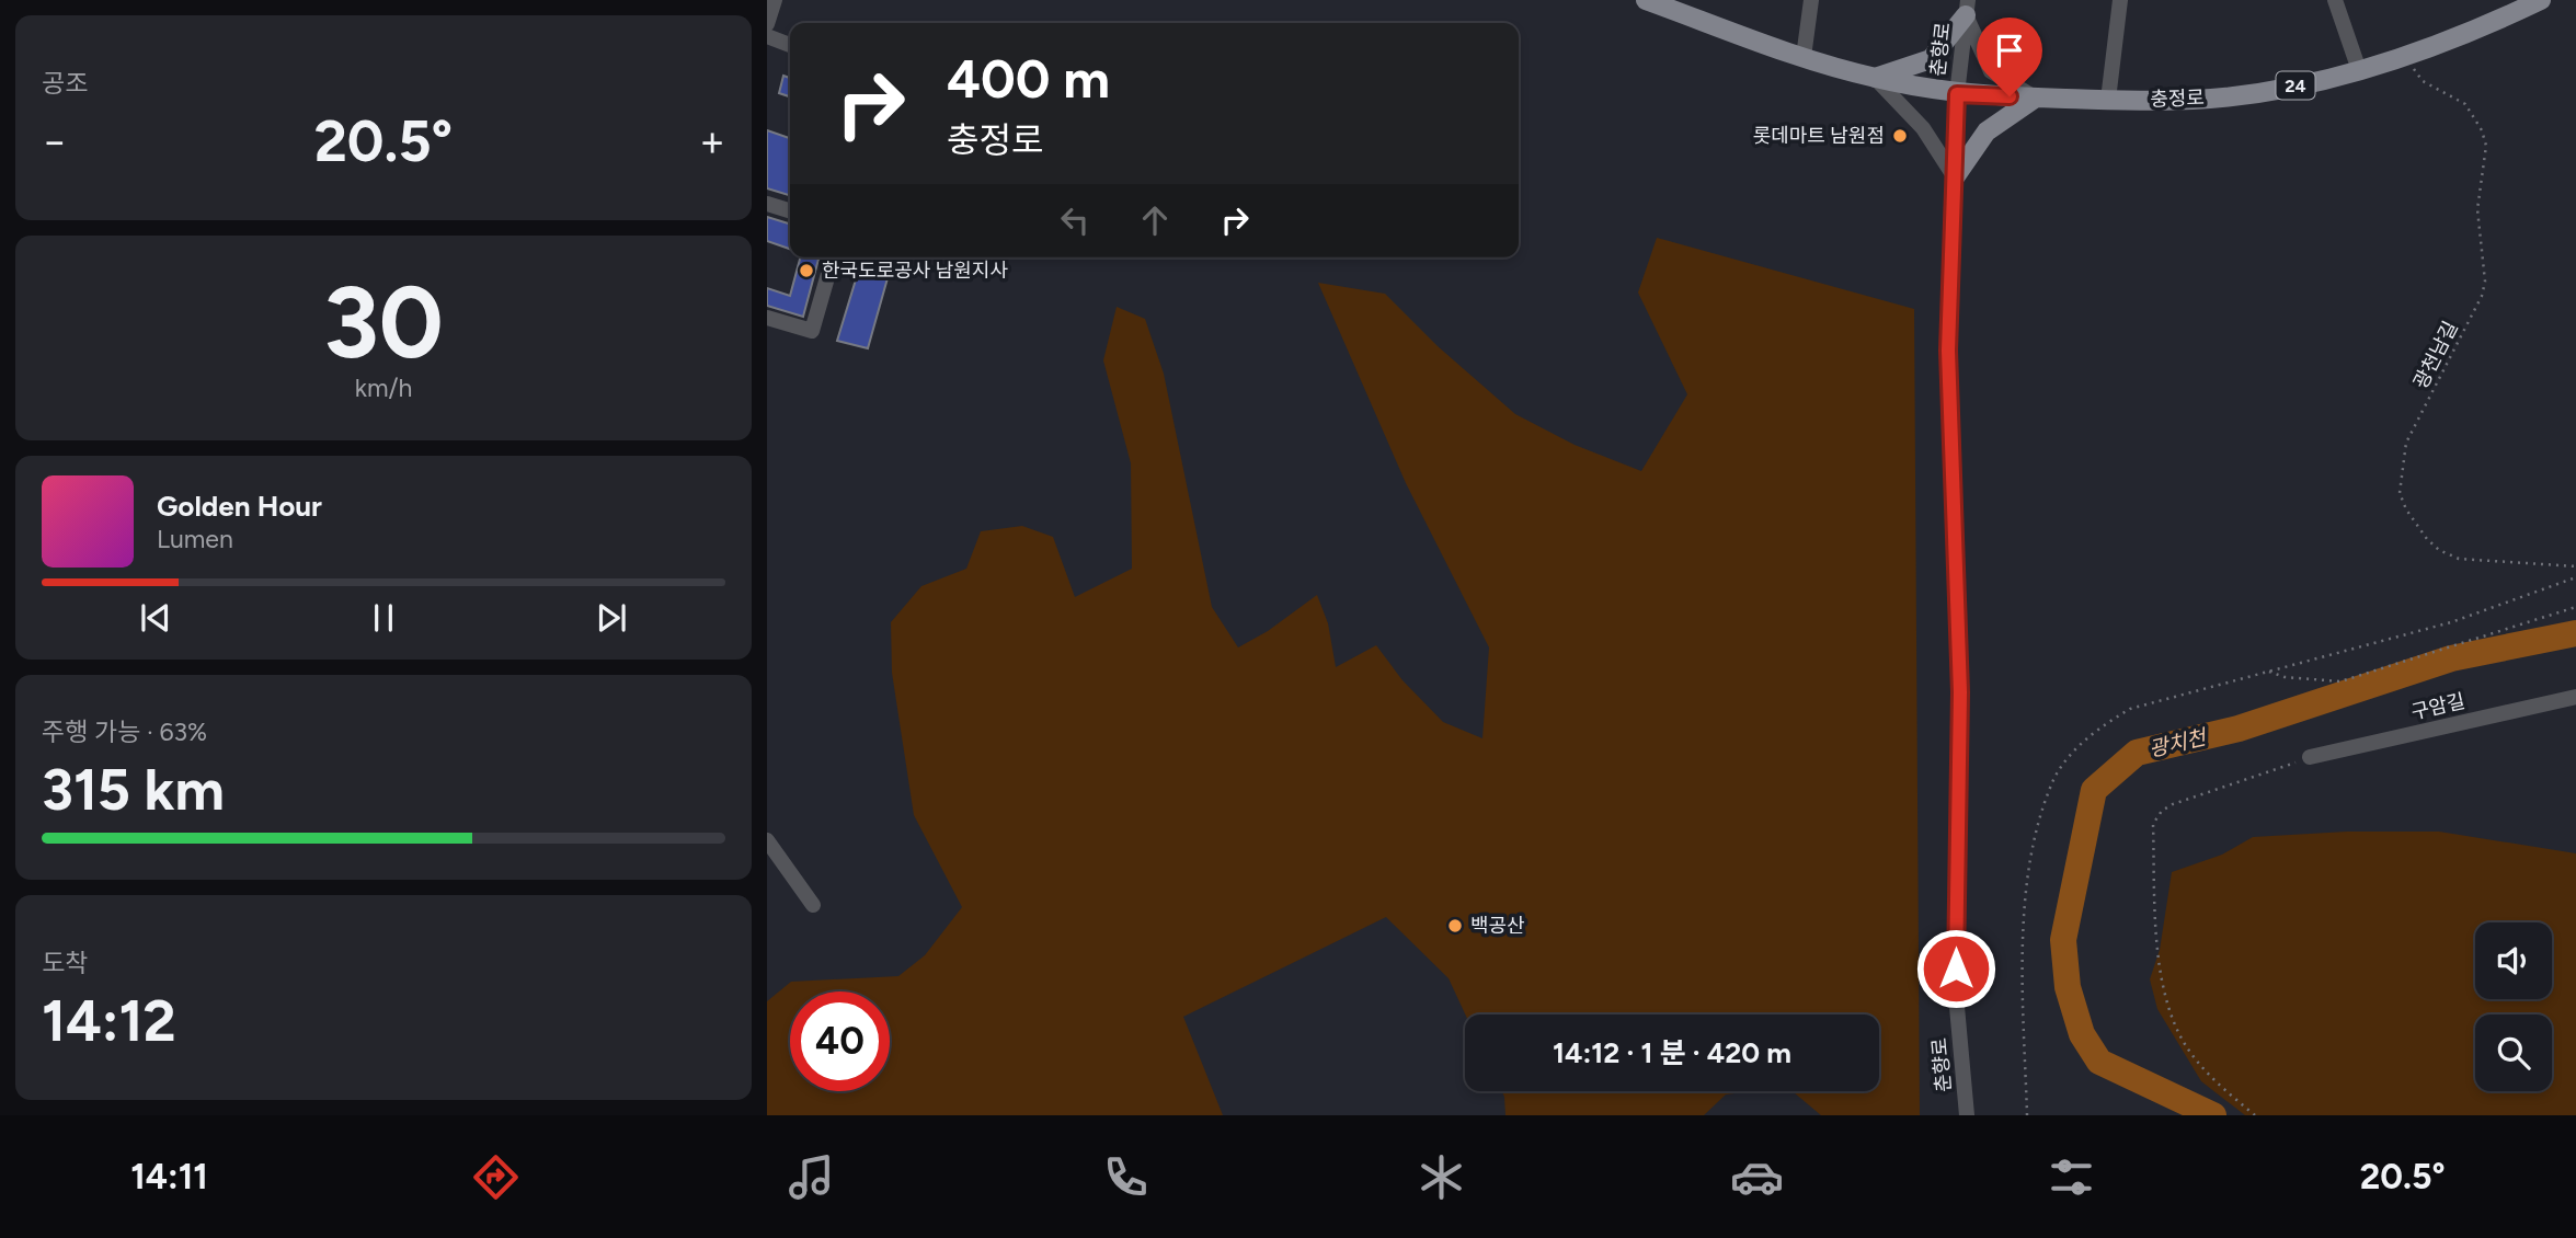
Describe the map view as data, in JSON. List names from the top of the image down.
{
  "streets": {
    "main road": ["24", "충정로"],
    "street": ["춘향로", "구암길"],
    "path": ["광천남길"]
  },
  "crossings": [
    ["춘향로", "충정로"],
    ["충정로", "광천남길"]
  ],
  "water": ["광치천"],
  "places": ["롯데마트 남원점", "한국도로공사 남원지사", "백공산"],
  "page": {
    "tile": [
      "공조",
      ["30", "km/h"],
      ["주행 가능 · 63%", "315 km"],
      ["도착", "14:12"]
    ],
    "turn": ["400 m", "충정로"],
    "heat": ["−", "20.5°", "+"],
    "song": ["Golden Hour", "Lumen"],
    "limit": "40",
    "trip": "14:12 · 1 분 · 420 m",
    "tabs": ["14:11", "20.5°"]
  }
}
